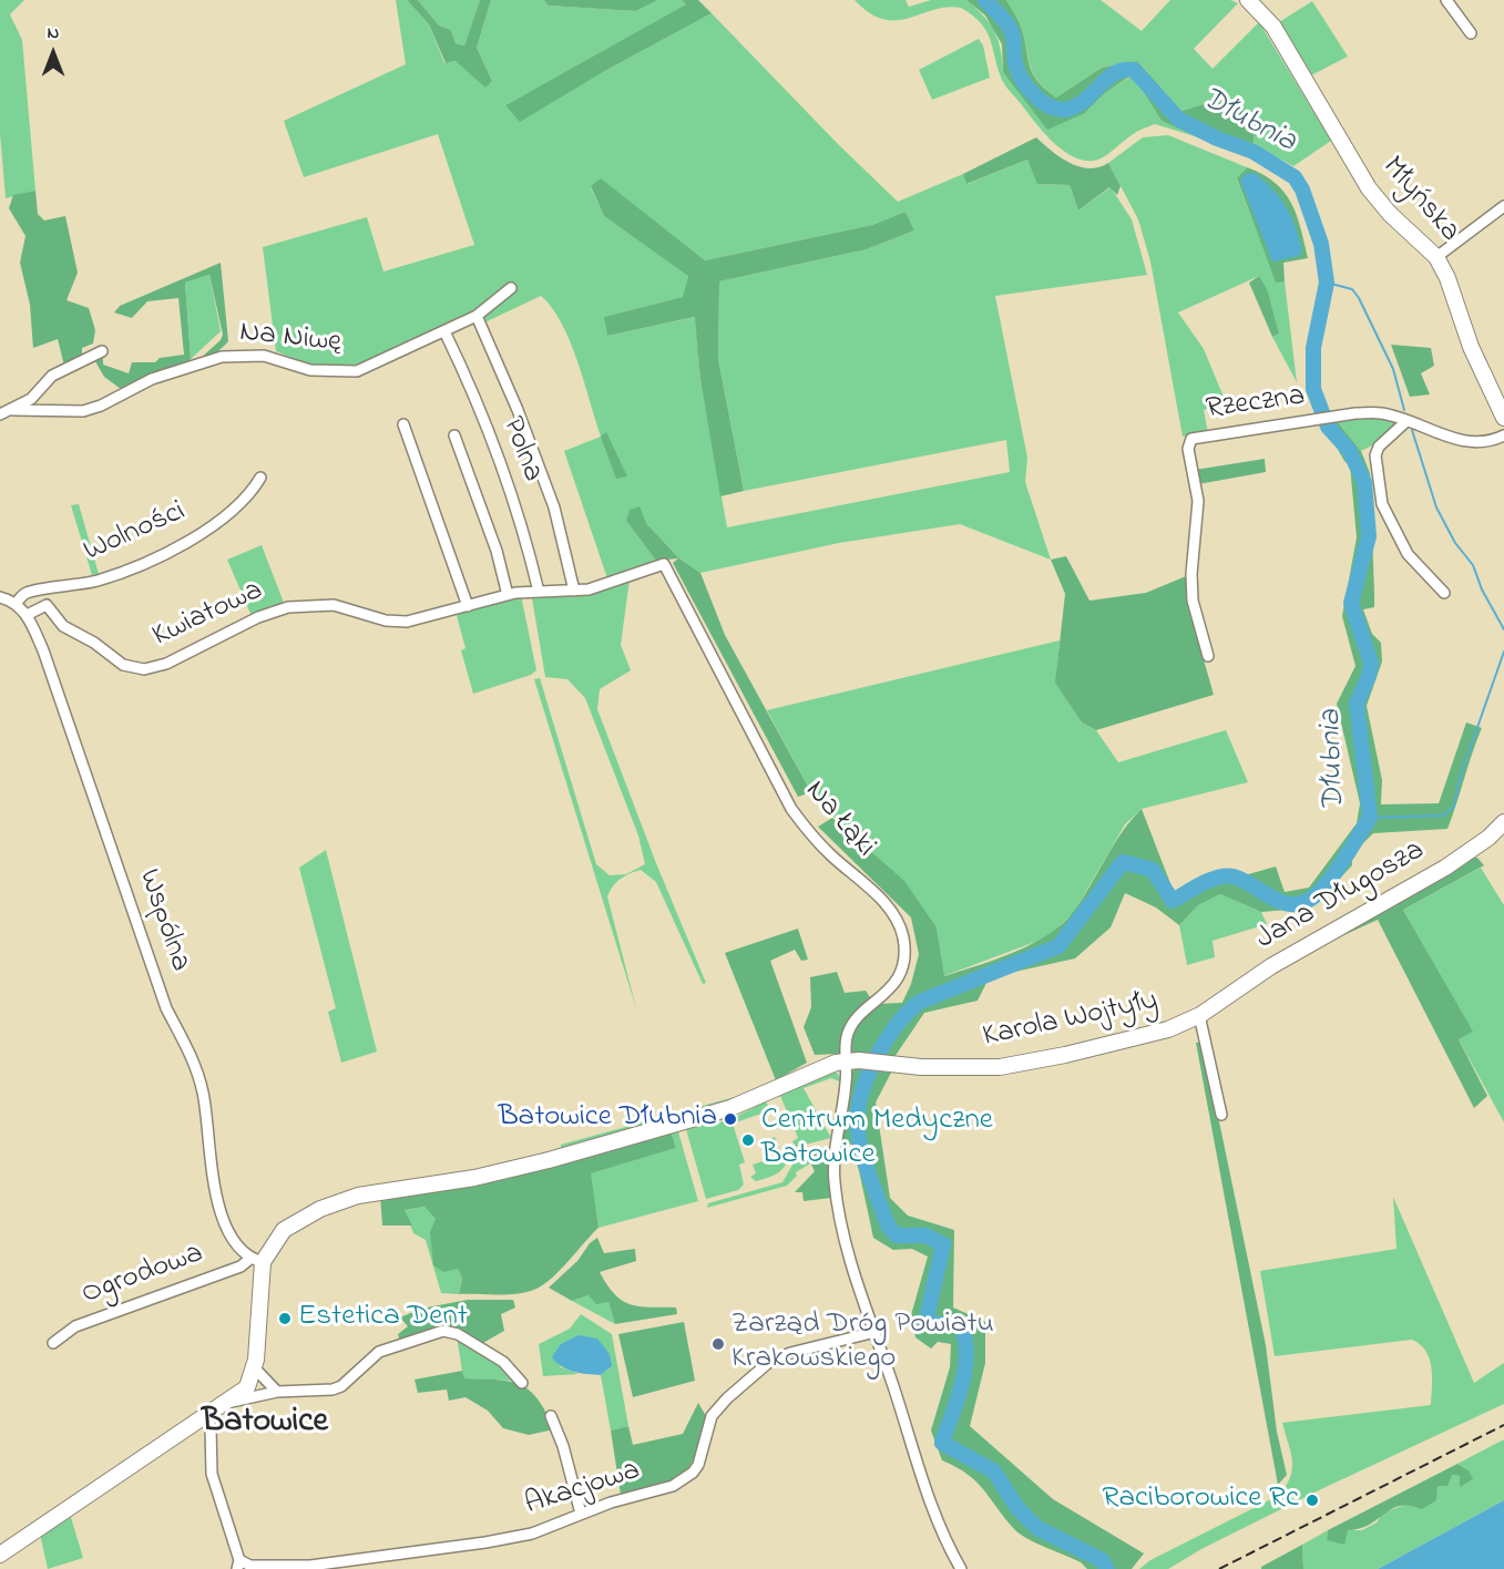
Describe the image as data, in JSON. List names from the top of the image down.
{
  "streets": {
    "street": [
      "Młyńska",
      "Na Niwę",
      "Rzeczna",
      "Polna",
      "Wolności",
      "Kwiatowa",
      "Na Łąki",
      "Jana Długosza",
      "Wspólna",
      "Karola Wojtyły",
      "Ogrodowa",
      "Akacjowa"
    ]
  },
  "crossings": [
    ["Na Niwę", "Polna"],
    ["Polna", "Kwiatowa"],
    ["Wolności", "Wspólna"],
    ["Kwiatowa", "Na Łąki"],
    ["Kwiatowa", "Wspólna"],
    ["Na Łąki", "Karola Wojtyły"],
    ["Na Łąki", "Akacjowa"],
    ["Jana Długosza", "Karola Wojtyły"],
    ["Wspólna", "Karola Wojtyły"],
    ["Wspólna", "Ogrodowa"],
    ["Karola Wojtyły", "Ogrodowa"]
  ],
  "districts": ["Batowice"],
  "water": ["Dłubnia"],
  "places": [
    "Batowice Dłubnia",
    "Centrum Medyczne Batowice",
    "Estetica Dent",
    "Zarząd Dróg Powiatu Krakowskiego",
    "Raciborowice Rc"
  ],
  "north": "top"
}
